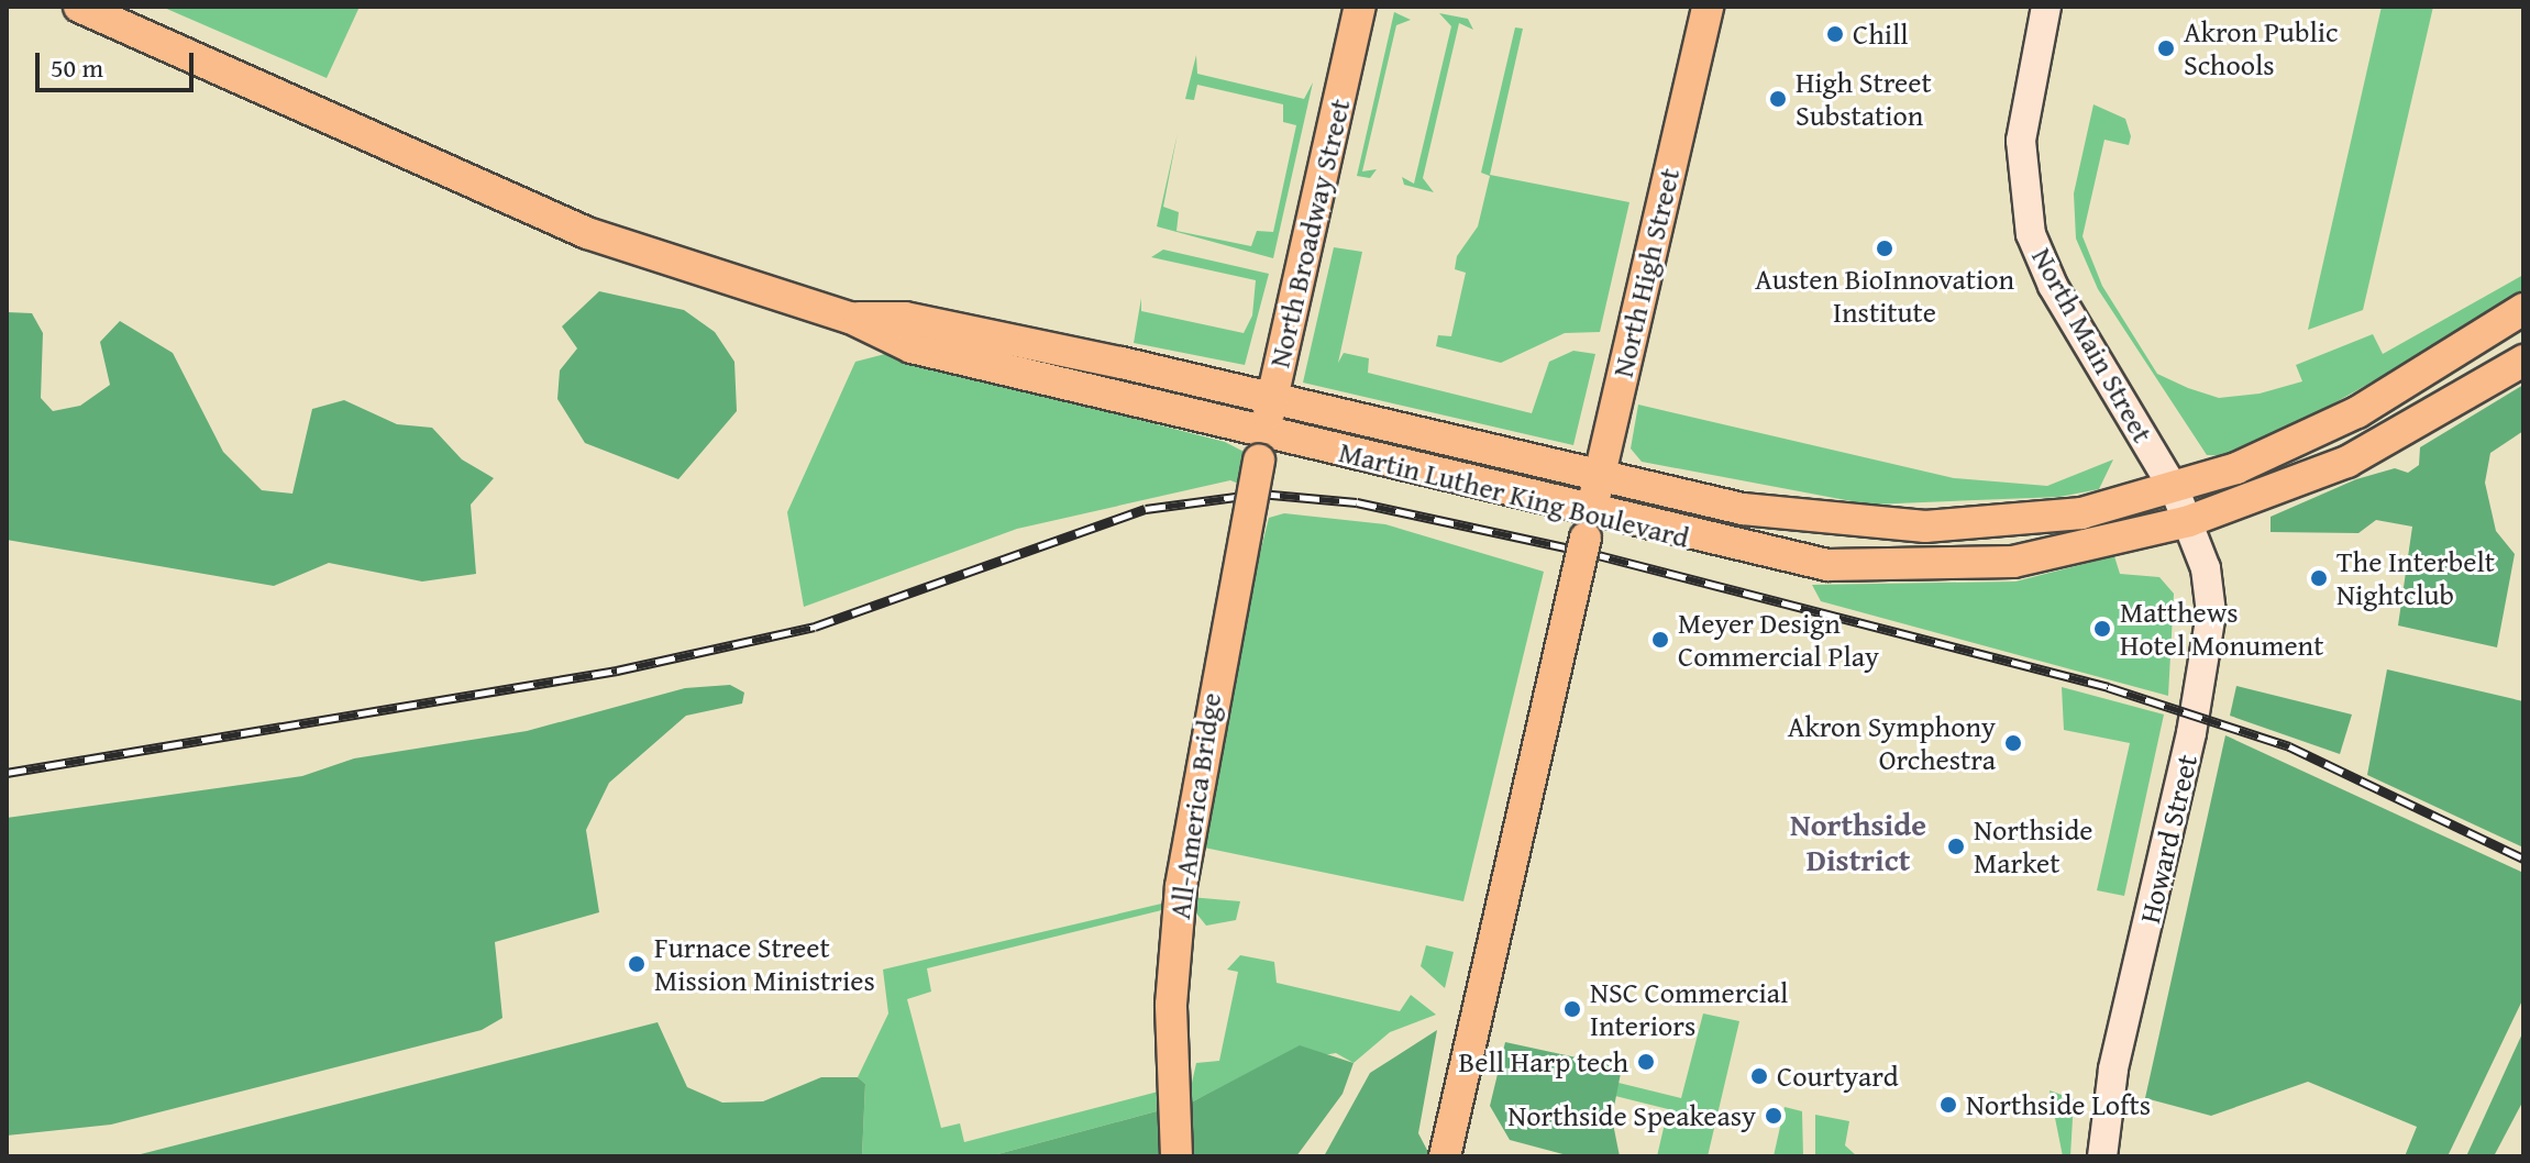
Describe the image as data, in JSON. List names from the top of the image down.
{
  "streets": {
    "main road": [
      "North Broadway Street",
      "North High Street",
      "North Main Street",
      "Martin Luther King Boulevard",
      "All-America Bridge",
      "Howard Street"
    ]
  },
  "crossings": [
    ["North Broadway Street", "Martin Luther King Boulevard"],
    ["North Broadway Street", "All-America Bridge"],
    ["North High Street", "Martin Luther King Boulevard"],
    ["North Main Street", "Martin Luther King Boulevard"],
    ["North Main Street", "Howard Street"],
    ["Martin Luther King Boulevard", "All-America Bridge"],
    ["Martin Luther King Boulevard", "Howard Street"]
  ],
  "districts": ["Northside District"],
  "places": [
    "Chill",
    "Akron Public Schools",
    "High Street Substation",
    "Austen BioInnovation Institute",
    "The Interbelt Nightclub",
    "Matthews Hotel Monument",
    "Meyer Design Commercial Play",
    "Akron Symphony Orchestra",
    "Northside Market",
    "Furnace Street Mission Ministries",
    "NSC Commercial Interiors",
    "Bell Harp tech",
    "Courtyard",
    "Northside Lofts",
    "Northside Speakeasy"
  ],
  "scale_bar": "50 m"
}
